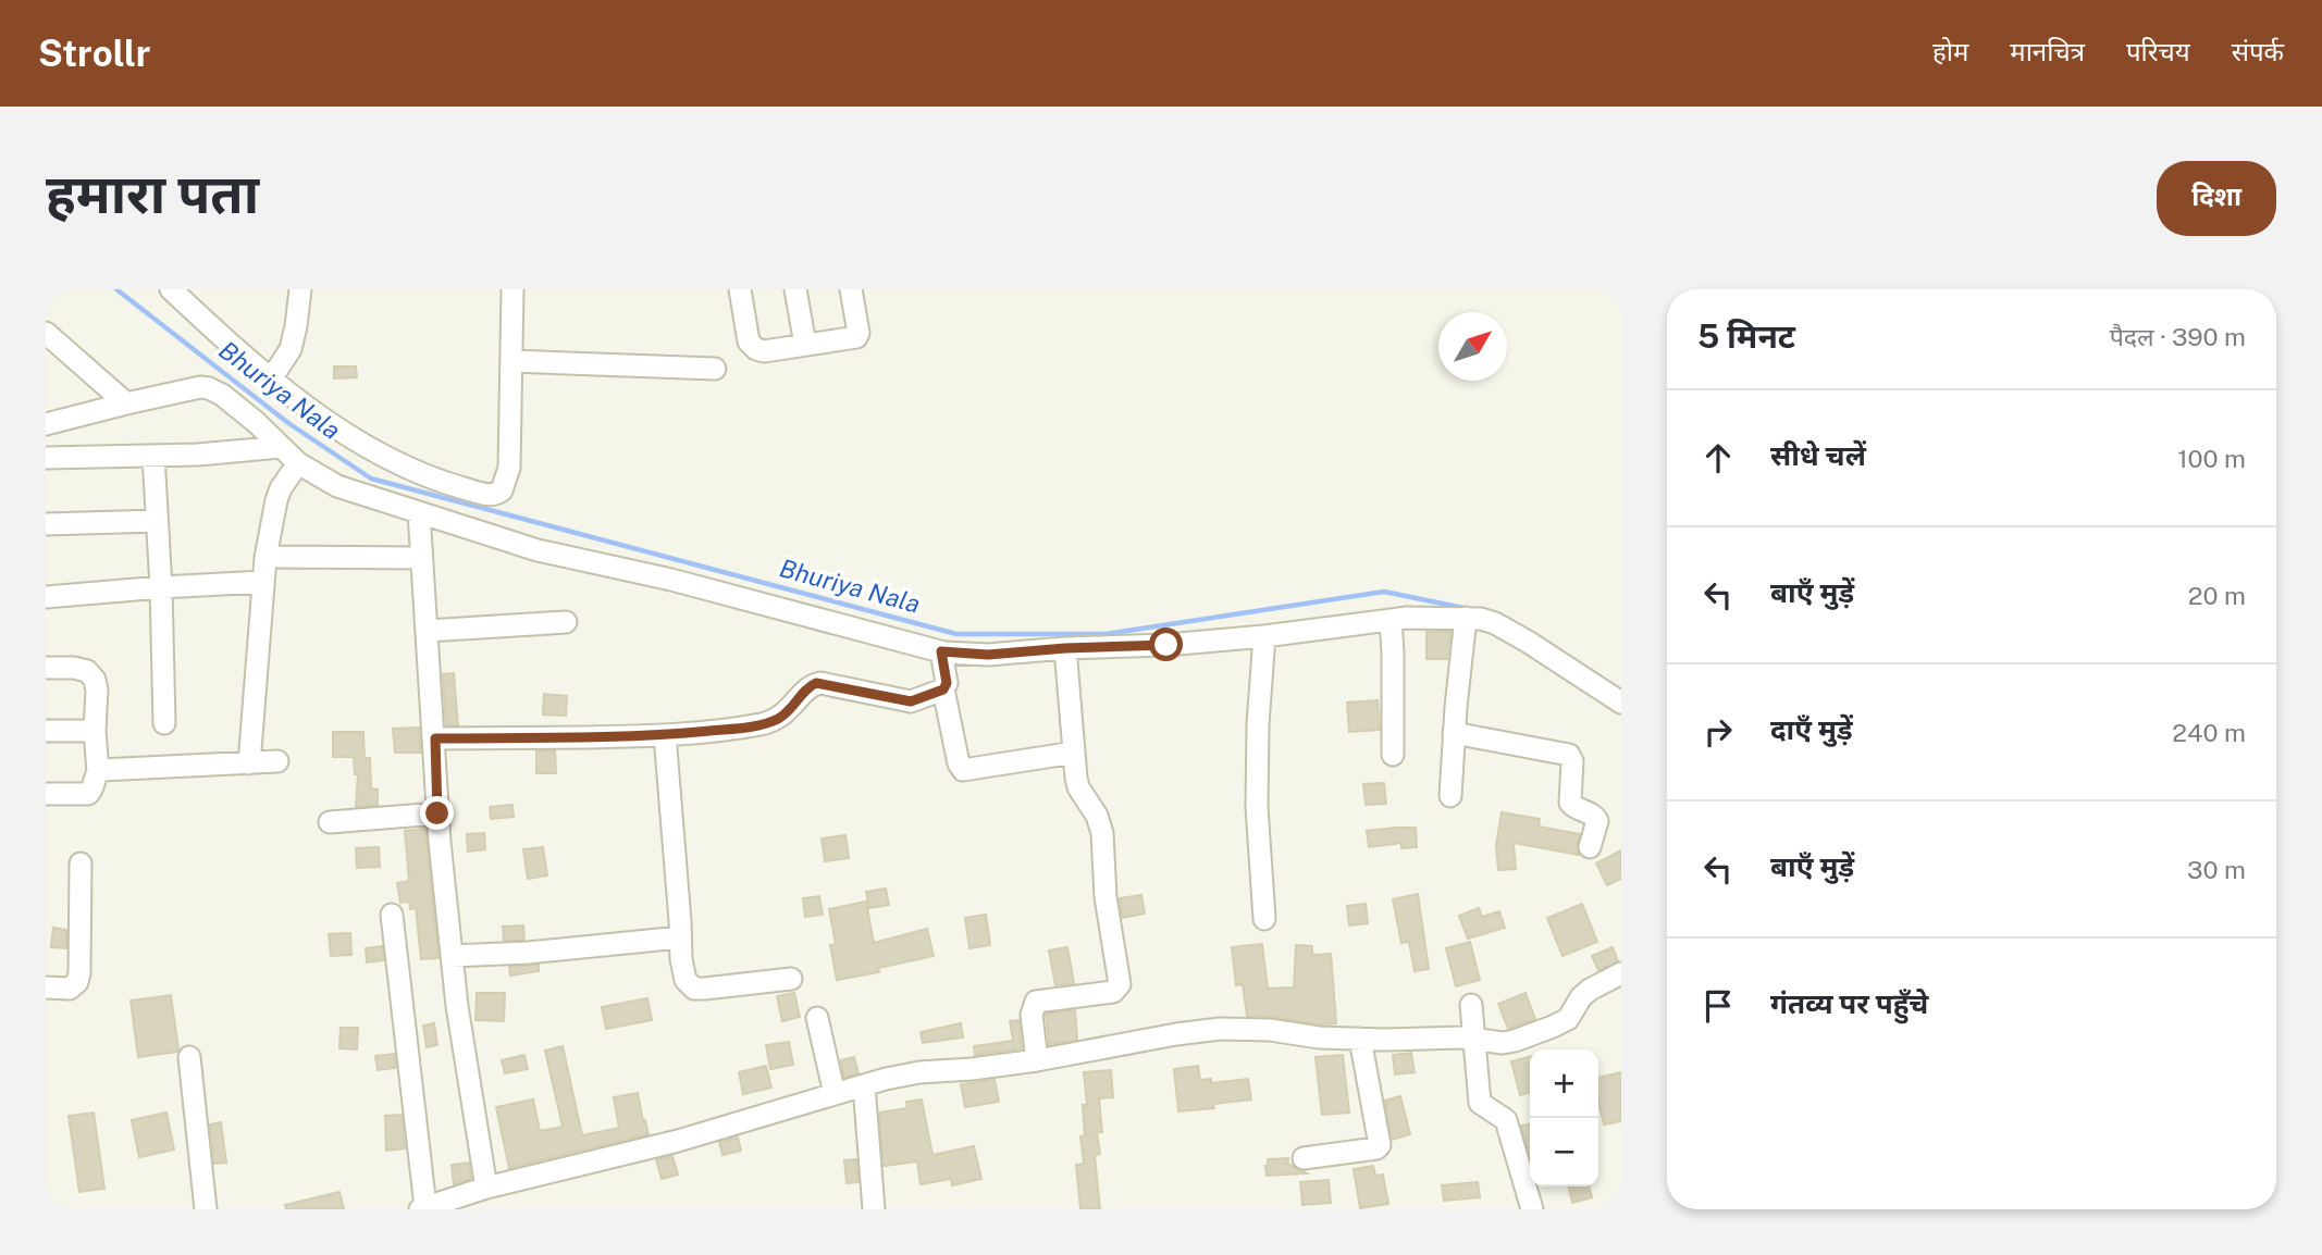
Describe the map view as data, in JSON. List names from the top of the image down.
{
  "water": ["Bhuriya Nala"],
  "north": "top right",
  "page": {
    "header": "Strollr",
    "nav": [
      "होम",
      "मानचित्र",
      "परिचय",
      "संपर्क"
    ],
    "buttons": "दिशा",
    "title": "हमारा पता",
    "heading": ["5 मिनट", "पैदल · 390 m"],
    "list": [
      ["सीधे चलें", "100 m"],
      ["बाएँ मुड़ें", "20 m"],
      ["दाएँ मुड़ें", "240 m"],
      ["बाएँ मुड़ें", "30 m"],
      "गंतव्य पर पहुँचे"
    ],
    "map_buttons": ["+", "−"]
  }
}
